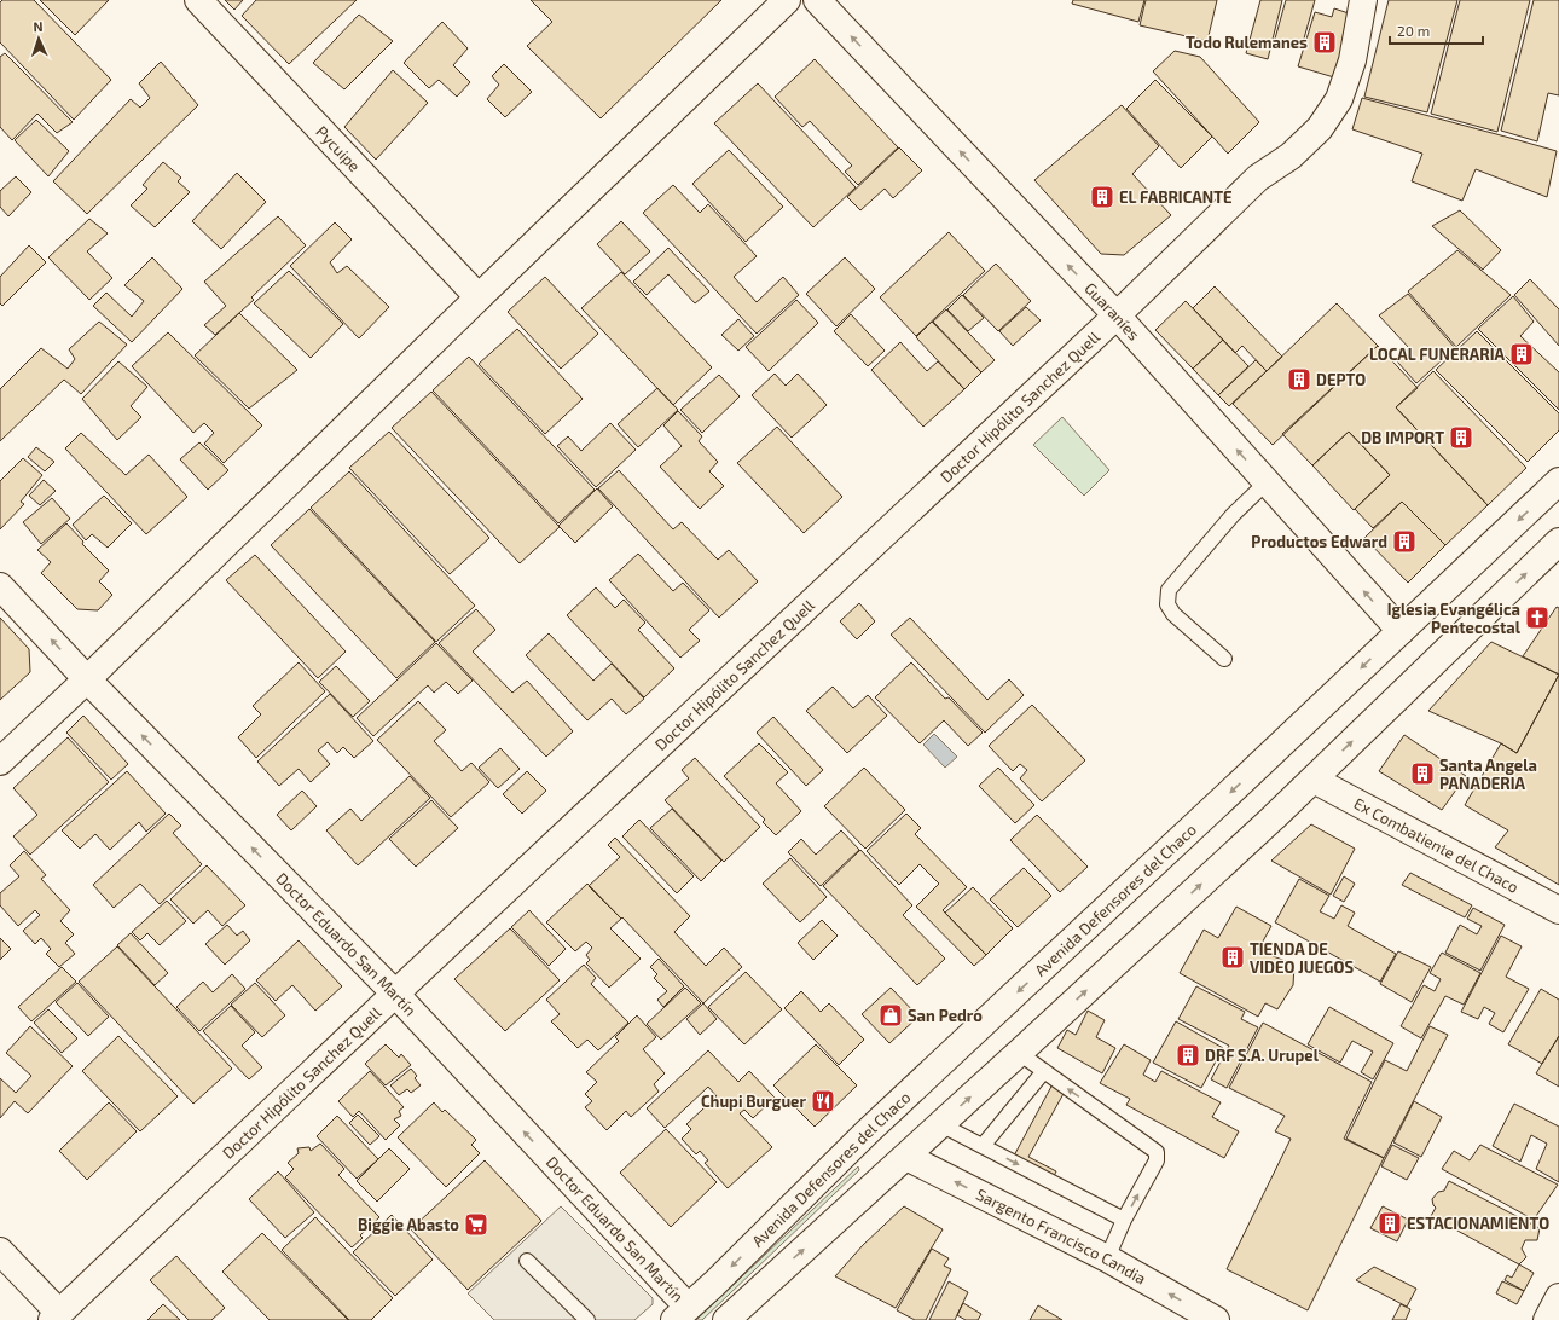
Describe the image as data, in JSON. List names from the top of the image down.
{
  "streets": {
    "main road": [
      "Pycuipe",
      "Guaraníes",
      "Doctor Hipólito Sanchez Quell",
      "Ex Combatiente del Chaco",
      "Avenida Defensores del Chaco",
      "Doctor Eduardo San Martín",
      "Sargento Francisco Candia"
    ]
  },
  "crossings": [
    ["Guaraníes", "Doctor Hipólito Sanchez Quell"],
    ["Guaraníes", "Avenida Defensores del Chaco"],
    ["Doctor Hipólito Sanchez Quell", "Doctor Eduardo San Martín"],
    ["Avenida Defensores del Chaco", "Doctor Eduardo San Martín"],
    ["Avenida Defensores del Chaco", "Sargento Francisco Candia"]
  ],
  "one_way": ["Guaraníes", "Doctor Eduardo San Martín", "Sargento Francisco Candia"],
  "places": {
    "building": [
      "Todo Rulemanes",
      "EL FABRICANTE",
      "LOCAL FUNERARIA",
      "DEPTO",
      "DB IMPORT",
      "Productos Edward",
      "Santa Angela PANADERIA",
      "TIENDA DE VIDEO JUEGOS",
      "DRF S.A. Urupel",
      "ESTACIONAMIENTO"
    ],
    "church": ["Iglesia Evangélica Pentecostal"],
    "shop": ["San Pedro"],
    "restaurant": ["Chupi Burguer"],
    "supermarket": ["Biggie Abasto"]
  },
  "scale_bar": "20 m",
  "north": "top"
}
